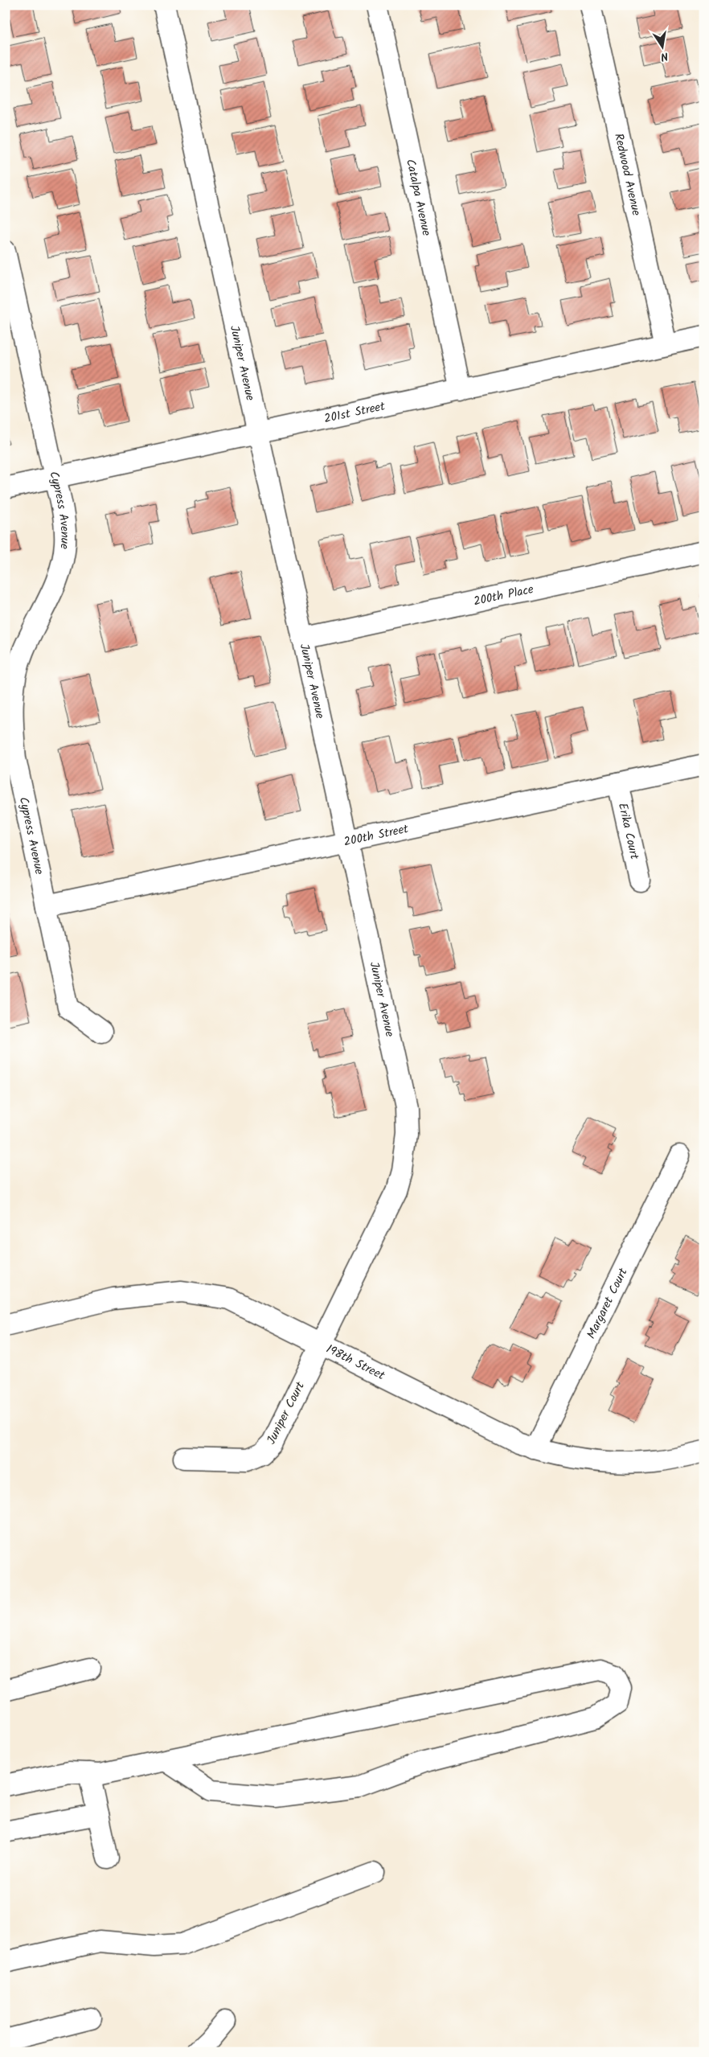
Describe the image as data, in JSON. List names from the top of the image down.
{
  "streets": {
    "street": [
      "Redwood Avenue",
      "Catalpa Avenue",
      "Juniper Avenue",
      "201st Street",
      "Cypress Avenue",
      "200th Place",
      "Erika Court",
      "200th Street",
      "Margaret Court",
      "198th Street",
      "Juniper Court"
    ]
  },
  "crossings": [
    ["Redwood Avenue", "201st Street"],
    ["Catalpa Avenue", "201st Street"],
    ["Juniper Avenue", "201st Street"],
    ["Juniper Avenue", "200th Place"],
    ["Juniper Avenue", "200th Street"],
    ["Juniper Avenue", "198th Street"],
    ["Juniper Avenue", "Juniper Court"],
    ["201st Street", "Cypress Avenue"],
    ["Cypress Avenue", "200th Street"],
    ["Erika Court", "200th Street"],
    ["Margaret Court", "198th Street"],
    ["198th Street", "Juniper Court"]
  ],
  "north": "bottom"
}
